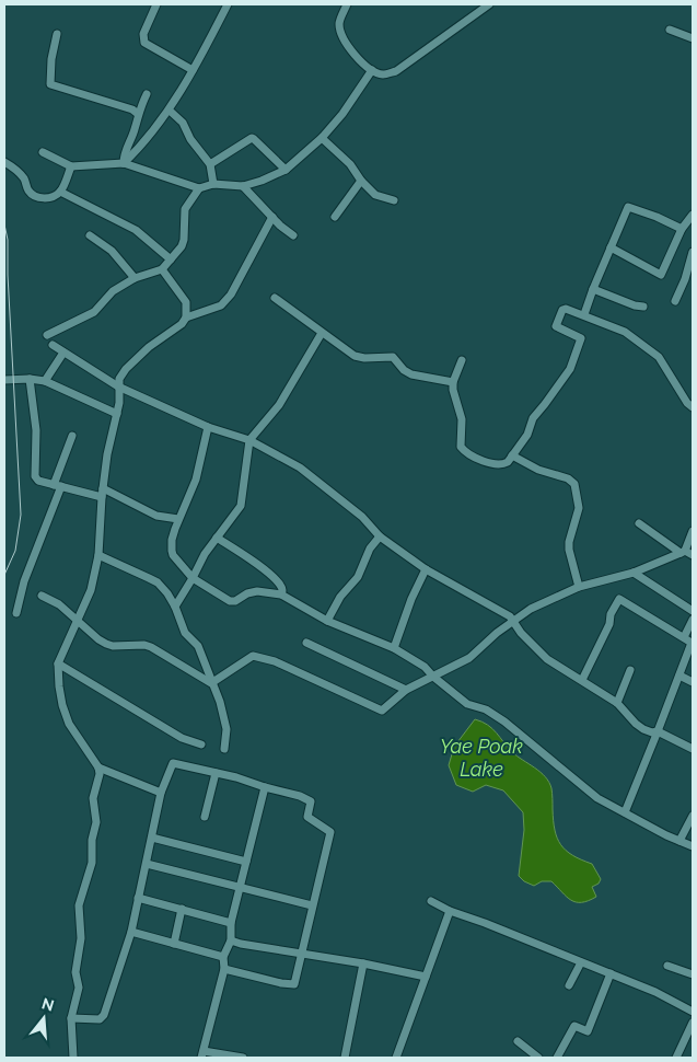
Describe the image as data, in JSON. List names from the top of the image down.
{
  "water": ["Yae Poak Lake"],
  "north": "top"
}
